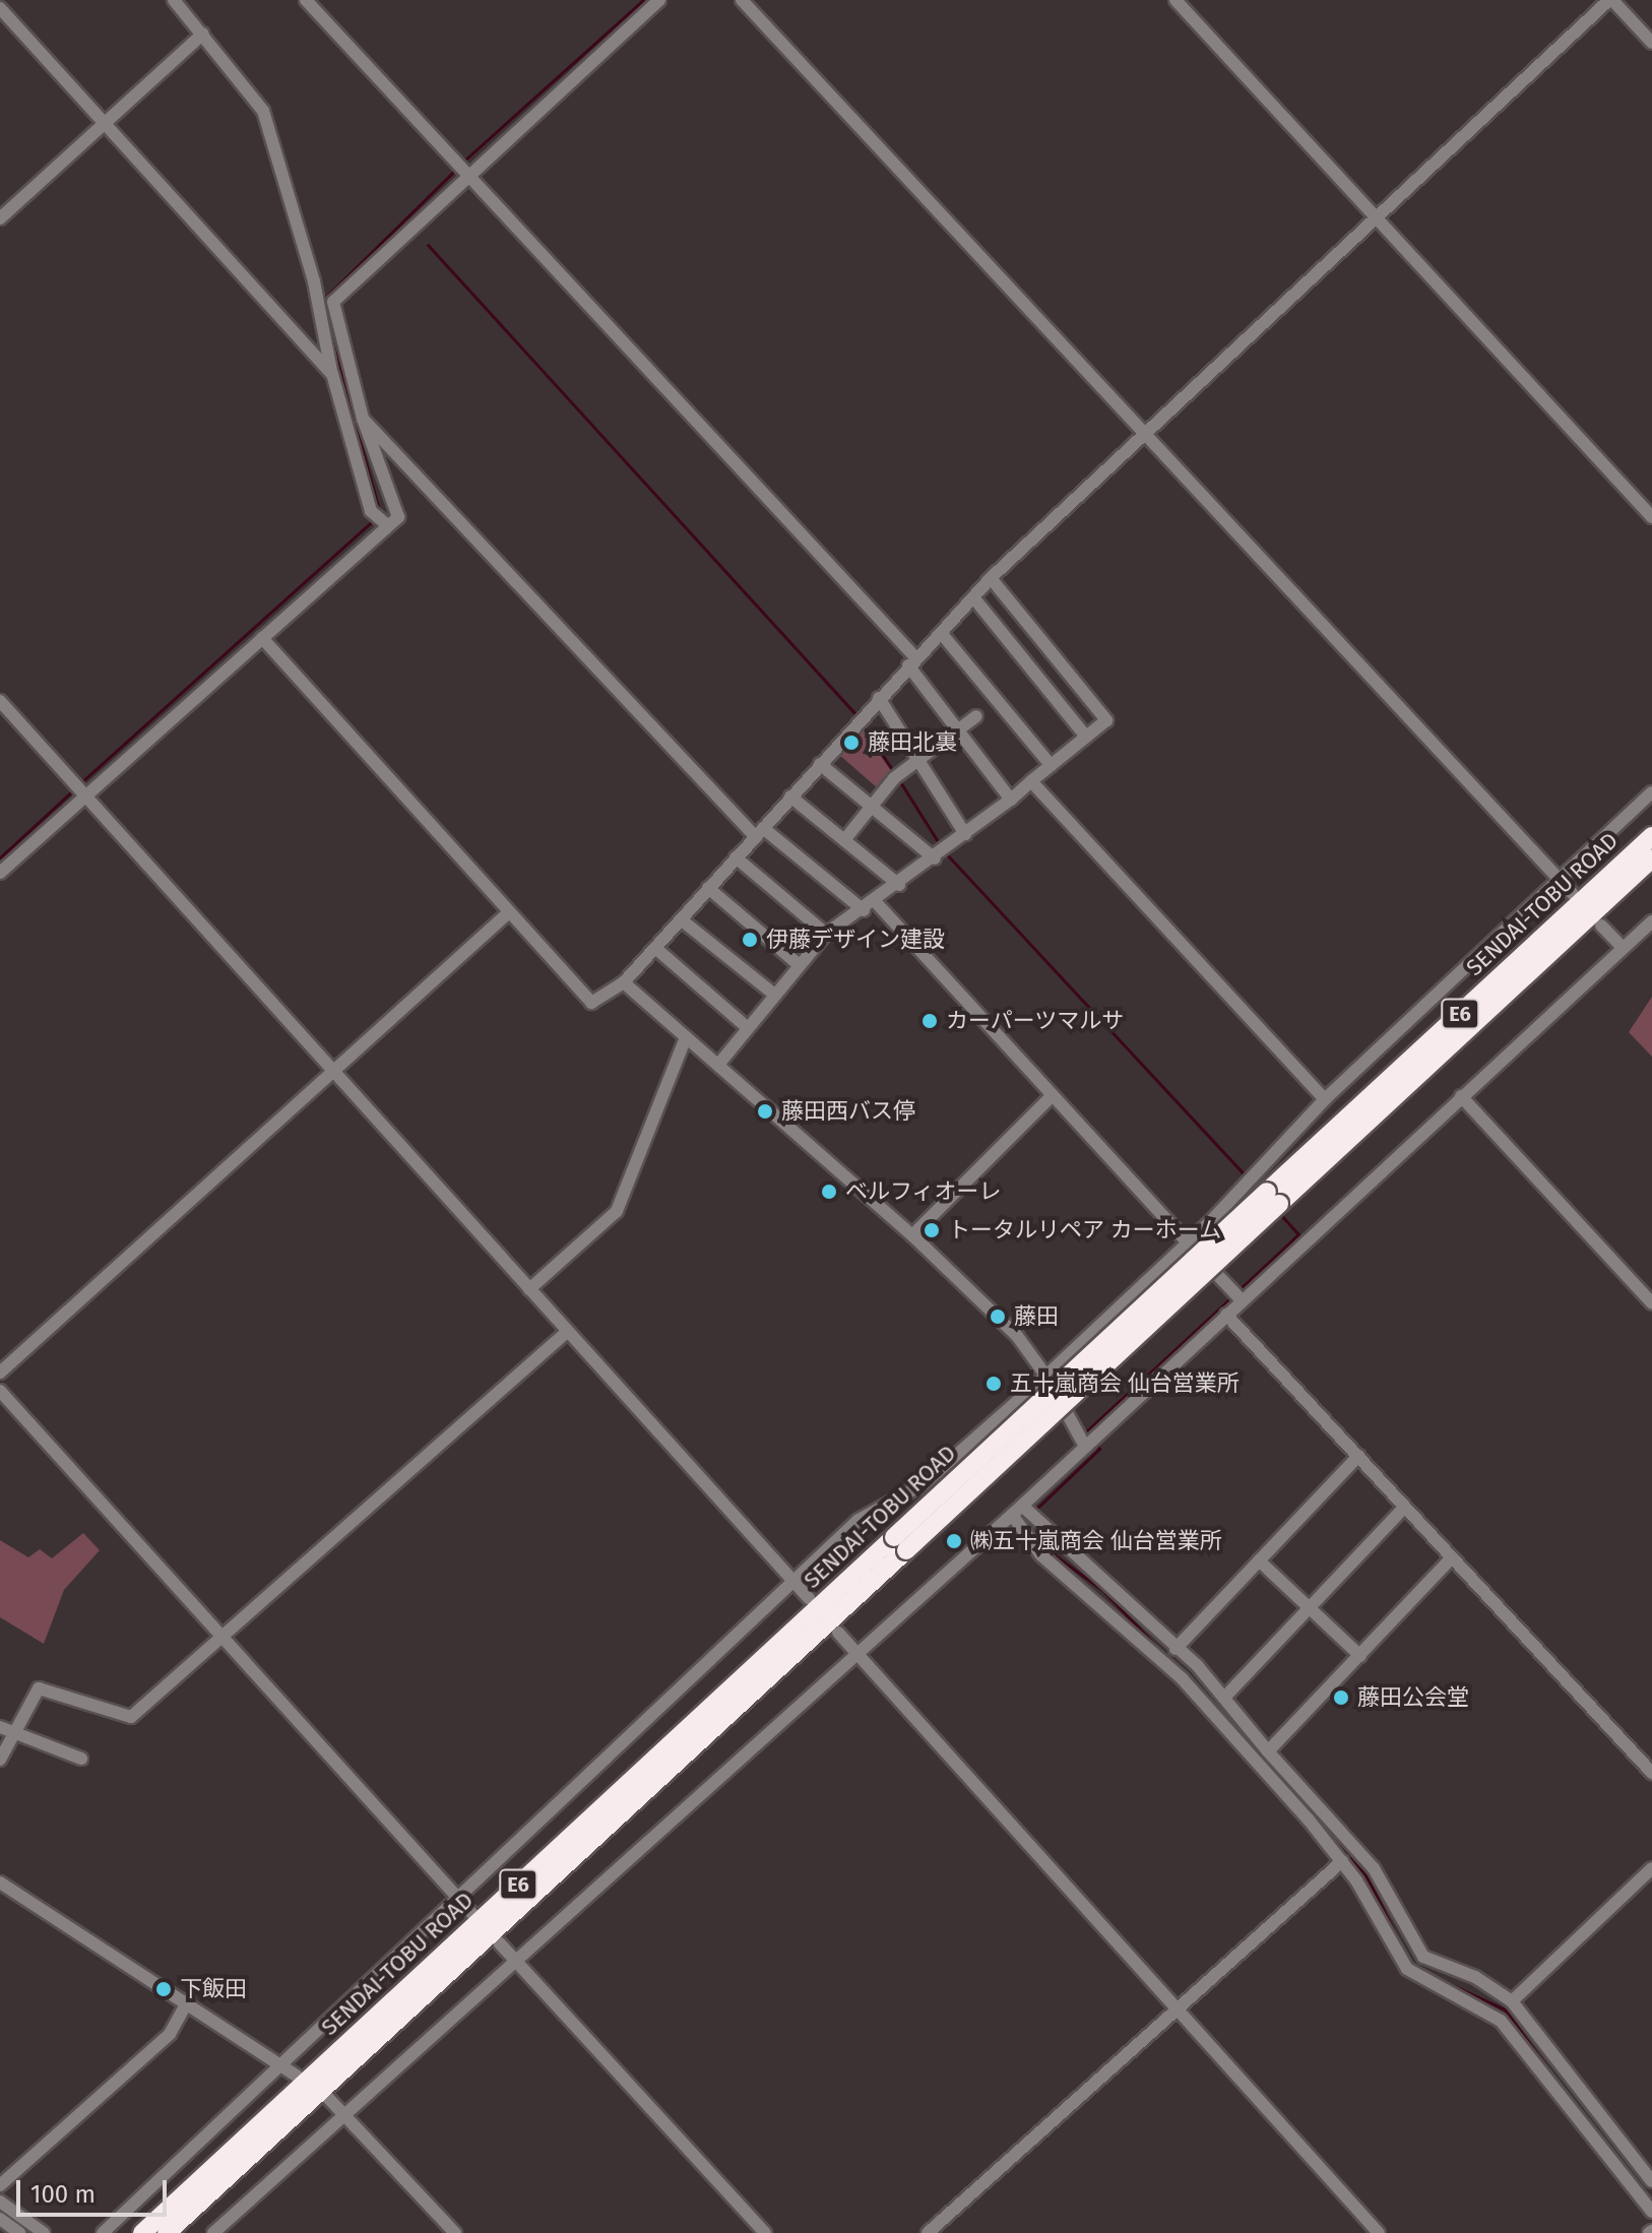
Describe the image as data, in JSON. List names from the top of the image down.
{
  "streets": {
    "highway": ["SENDAI-TOBU ROAD", "E6"]
  },
  "places": [
    "藤田北裏",
    "伊藤デザイン建設",
    "カーパーツマルサ",
    "藤田西バス停",
    "ベルフィオーレ",
    "トータルリペア カーホーム",
    "藤田",
    "五十嵐商会 仙台営業所",
    "㈱五十嵐商会 仙台営業所",
    "藤田公会堂",
    "下飯田"
  ],
  "scale_bar": "100 m"
}
